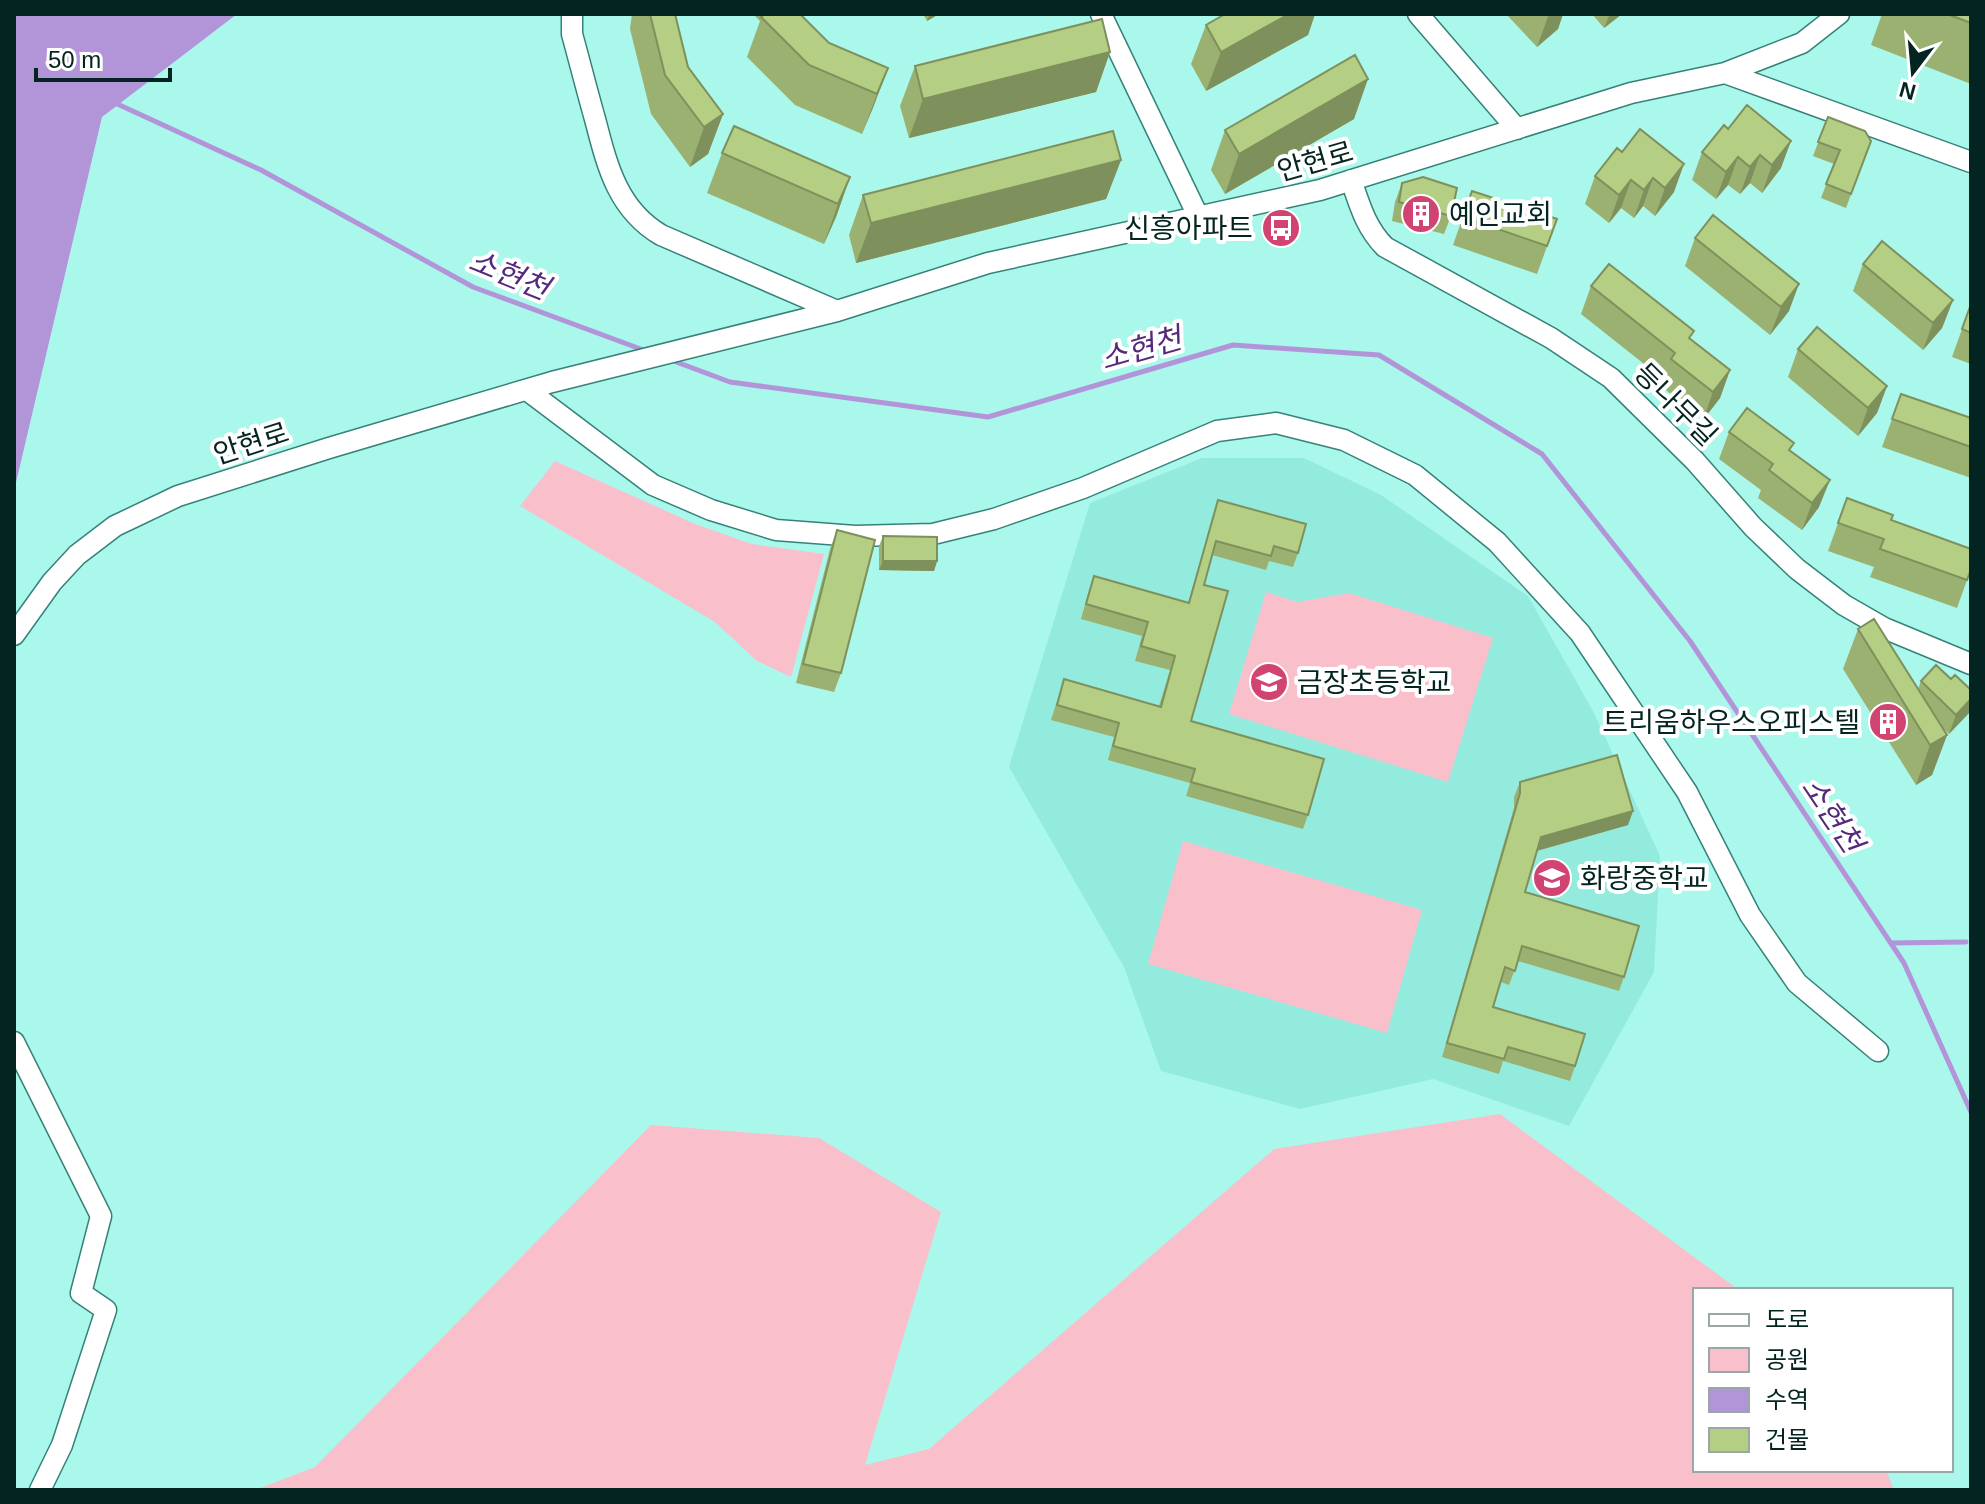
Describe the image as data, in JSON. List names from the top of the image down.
{
  "streets": {
    "street": ["안현로", "등나무길"]
  },
  "crossings": [
    ["안현로", "등나무길"]
  ],
  "water": ["소현천"],
  "places": {
    "building": ["예인교회", "트리움하우스오피스텔"],
    "bus stop": ["신흥아파트"],
    "school or university": ["금장초등학교", "화랑중학교"]
  },
  "legend": [
    "도로",
    "공원",
    "수역",
    "건물"
  ],
  "scale_bar": "50 m",
  "north": "bottom"
}
